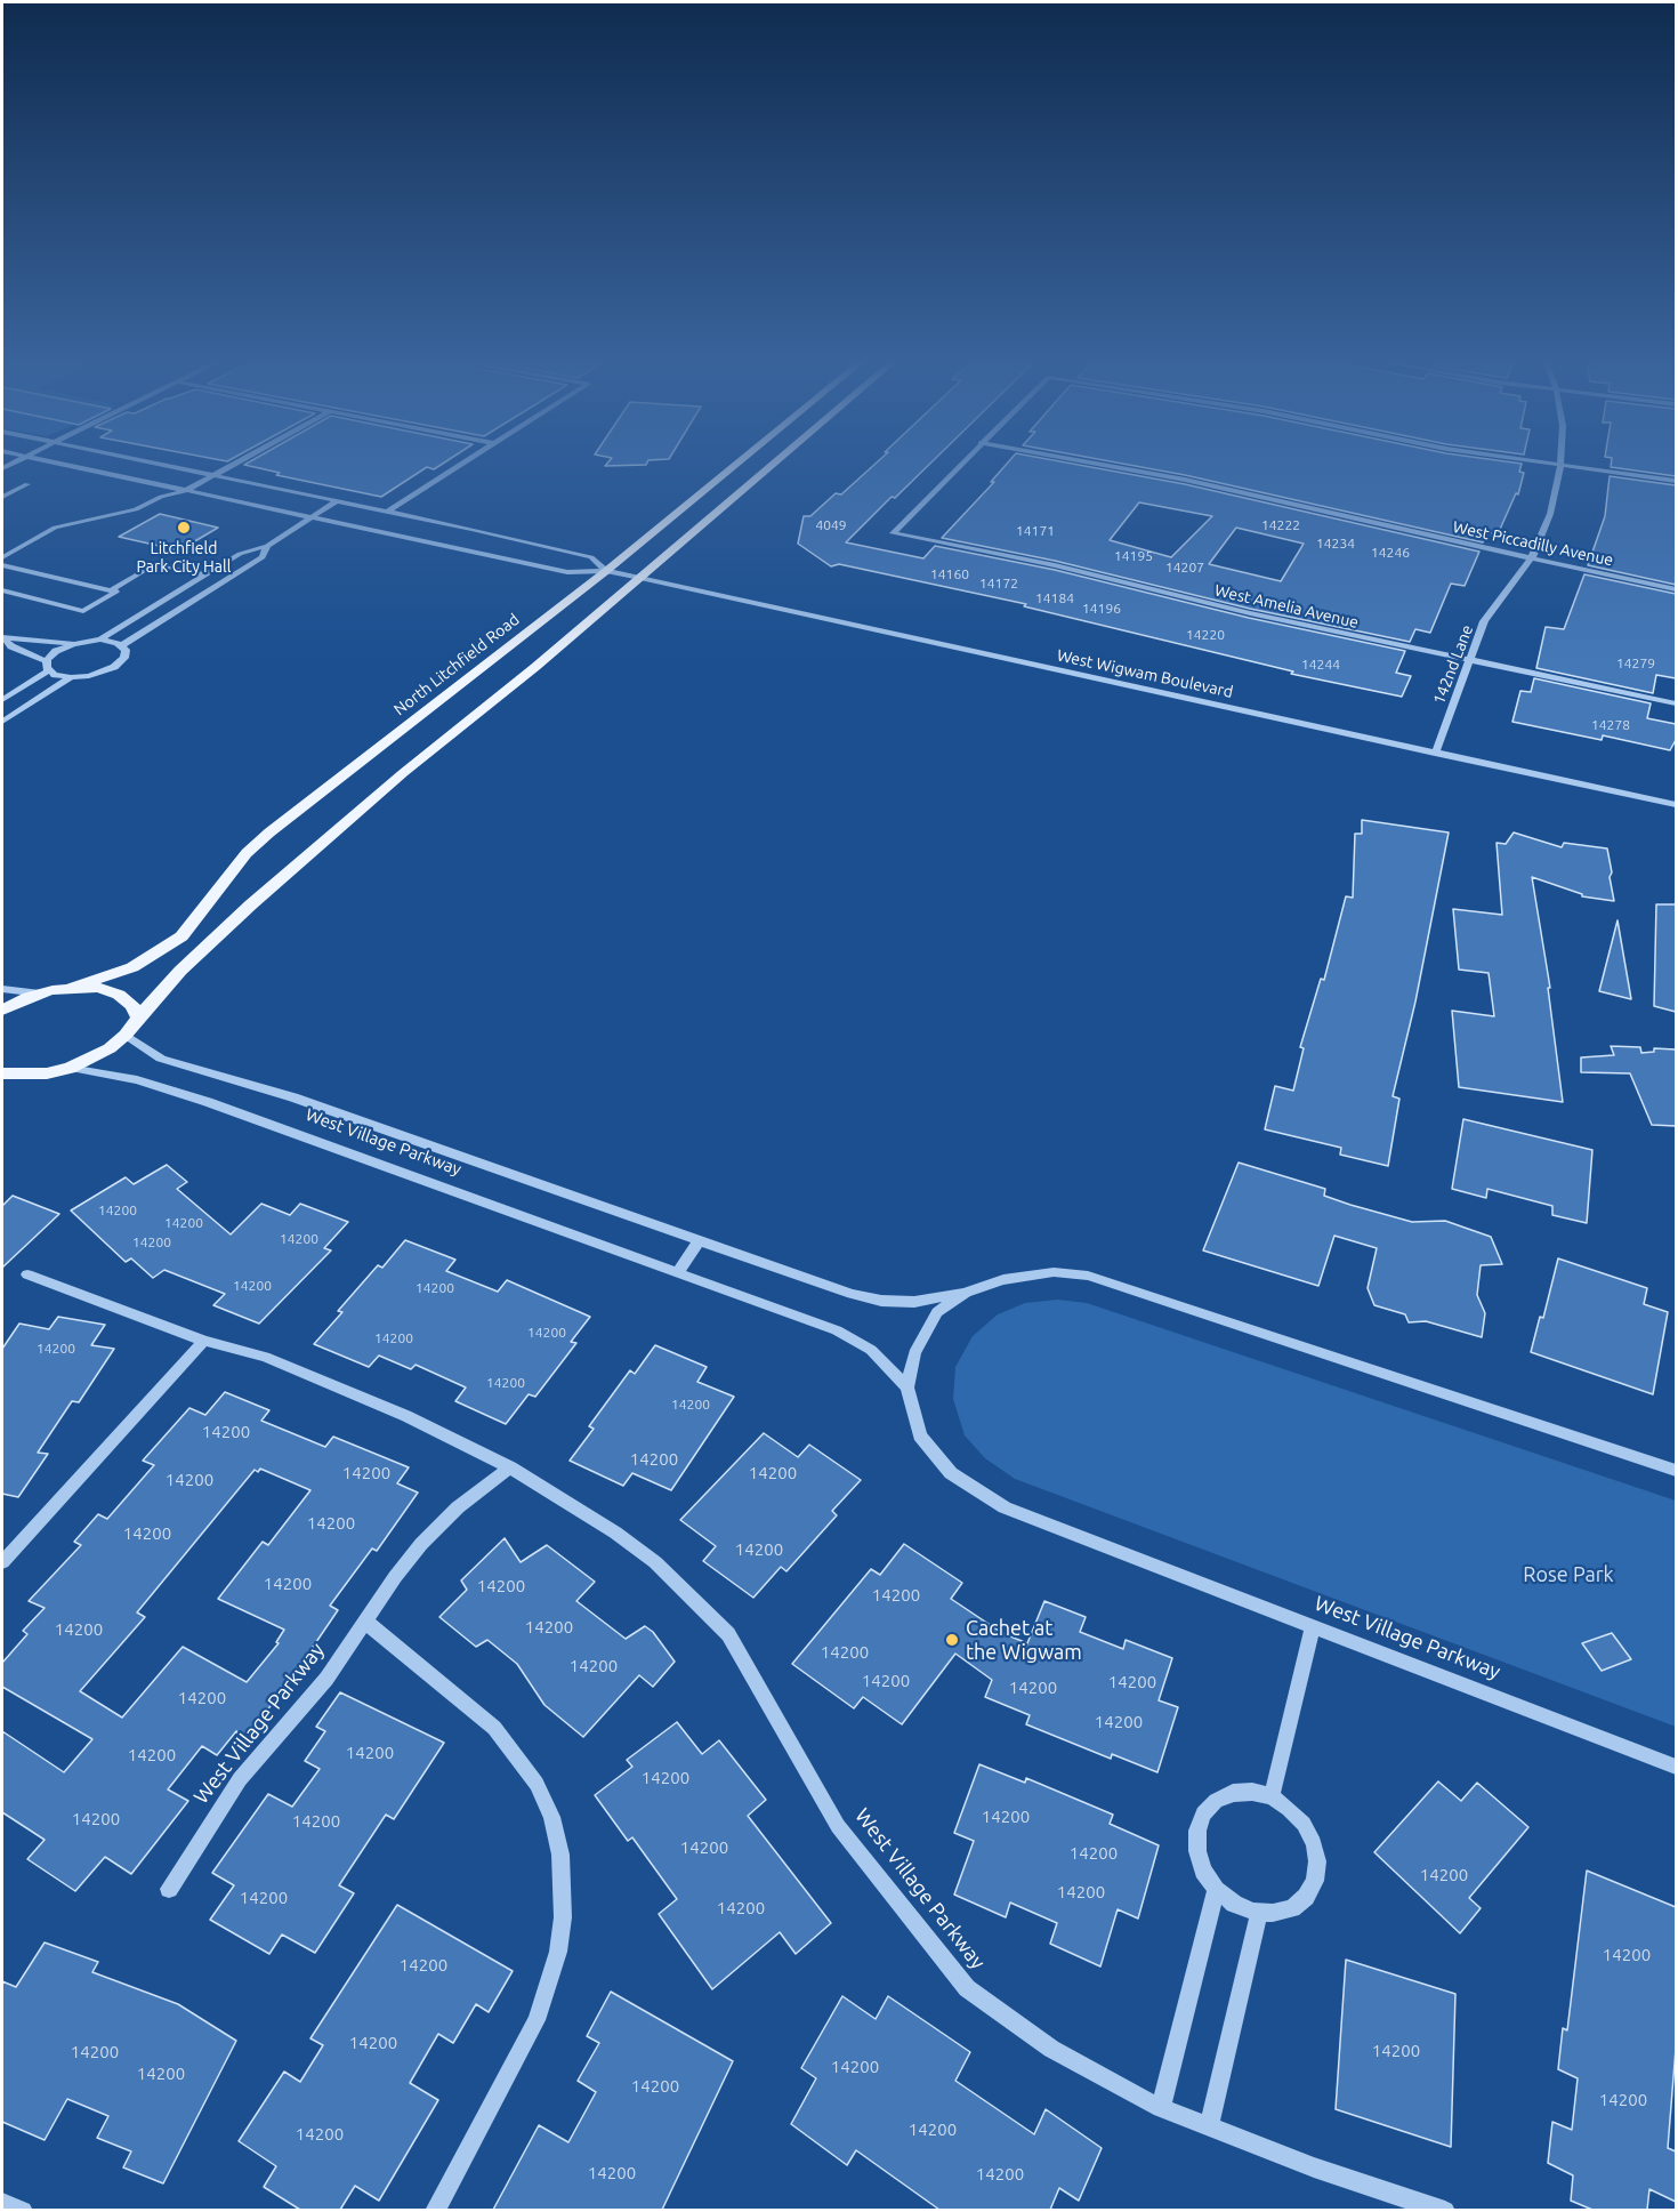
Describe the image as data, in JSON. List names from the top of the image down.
{
  "streets": {
    "main road": ["North Litchfield Road"],
    "street": [
      "West Piccadilly Avenue",
      "West Amelia Avenue",
      "142nd Lane",
      "West Wigwam Boulevard",
      "West Village Parkway"
    ]
  },
  "crossings": [
    ["West Piccadilly Avenue", "142nd Lane"],
    ["West Amelia Avenue", "142nd Lane"],
    ["North Litchfield Road", "West Wigwam Boulevard"],
    ["142nd Lane", "West Wigwam Boulevard"]
  ],
  "parks": ["Rose Park"],
  "places": ["Litchfield Park City Hall", "Cachet at the Wigwam"],
  "house_numbers": [
    "4049",
    "14222",
    "14171",
    "14234",
    "14246",
    "14195",
    "14207",
    "14160",
    "14172",
    "14184",
    "14196",
    "14220",
    "14279",
    "14244",
    "14278",
    "14200",
    "14200",
    "14200",
    "14200",
    "14200",
    "14200",
    "14200",
    "14200",
    "14200",
    "14200",
    "14200",
    "14200",
    "14200",
    "14200",
    "14200",
    "14200",
    "14200",
    "14200",
    "14200",
    "14200",
    "14200",
    "14200",
    "14200",
    "14200",
    "14200",
    "14200",
    "14200",
    "14200",
    "14200",
    "14200",
    "14200",
    "14200",
    "14200",
    "14200",
    "14200",
    "14200",
    "14200",
    "14200",
    "14200",
    "14200",
    "14200",
    "14200",
    "14200",
    "14200",
    "14200",
    "14200",
    "14200",
    "14200",
    "14200",
    "14200",
    "14200",
    "14200",
    "14200",
    "14200",
    "14200",
    "14200"
  ]
}
